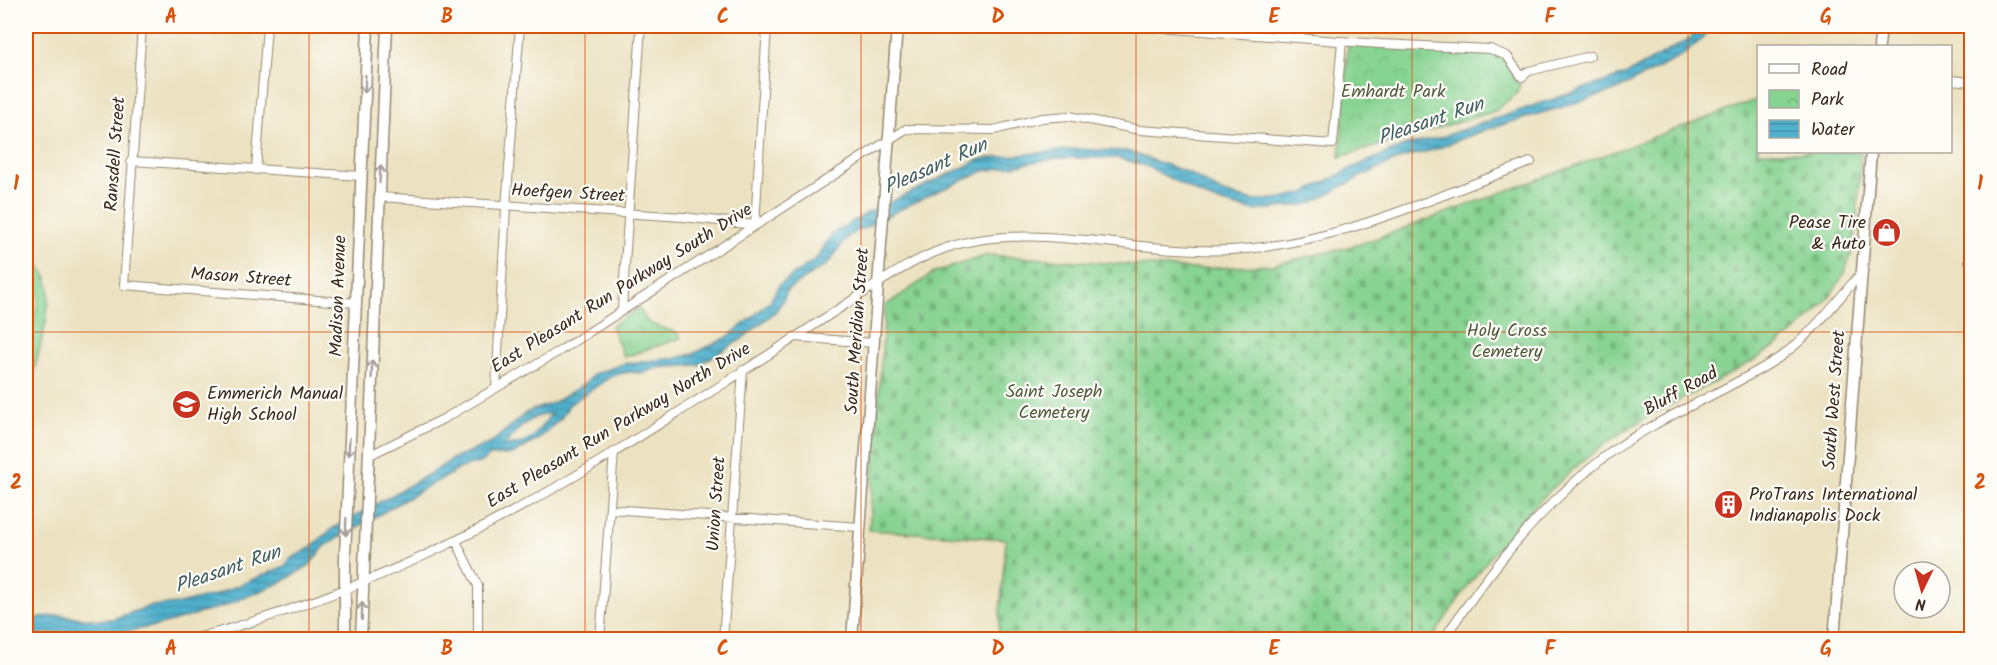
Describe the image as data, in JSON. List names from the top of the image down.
{
  "streets": {
    "main road": ["Madison Avenue", "South Meridian Street", "South West Street"],
    "street": [
      "Ransdell Street",
      "Hoefgen Street",
      "Mason Street",
      "East Pleasant Run Parkway South Drive",
      "Bluff Road",
      "East Pleasant Run Parkway North Drive",
      "Union Street"
    ]
  },
  "crossings": [
    ["Ransdell Street", "Mason Street"],
    ["Hoefgen Street", "East Pleasant Run Parkway South Drive"],
    ["Hoefgen Street", "Madison Avenue"],
    ["Mason Street", "Madison Avenue"],
    ["East Pleasant Run Parkway South Drive", "Madison Avenue"],
    ["East Pleasant Run Parkway South Drive", "South Meridian Street"],
    ["Madison Avenue", "East Pleasant Run Parkway North Drive"],
    ["South Meridian Street", "East Pleasant Run Parkway North Drive"],
    ["Bluff Road", "South West Street"],
    ["East Pleasant Run Parkway North Drive", "Union Street"]
  ],
  "water": ["Pleasant Run"],
  "parks": ["Emhardt Park", "Holy Cross Cemetery", "Saint Joseph Cemetery"],
  "places": {
    "shop": ["Pease Tire & Auto"],
    "school or university": ["Emmerich Manual High School"],
    "building": ["ProTrans International Indianapolis Dock"]
  },
  "legend": ["Road", "Park", "Water"],
  "north": "bottom",
  "grid": {
    "columns": [
      "A",
      "B",
      "C",
      "D",
      "E",
      "F",
      "G"
    ],
    "rows": ["1", "2"]
  }
}
